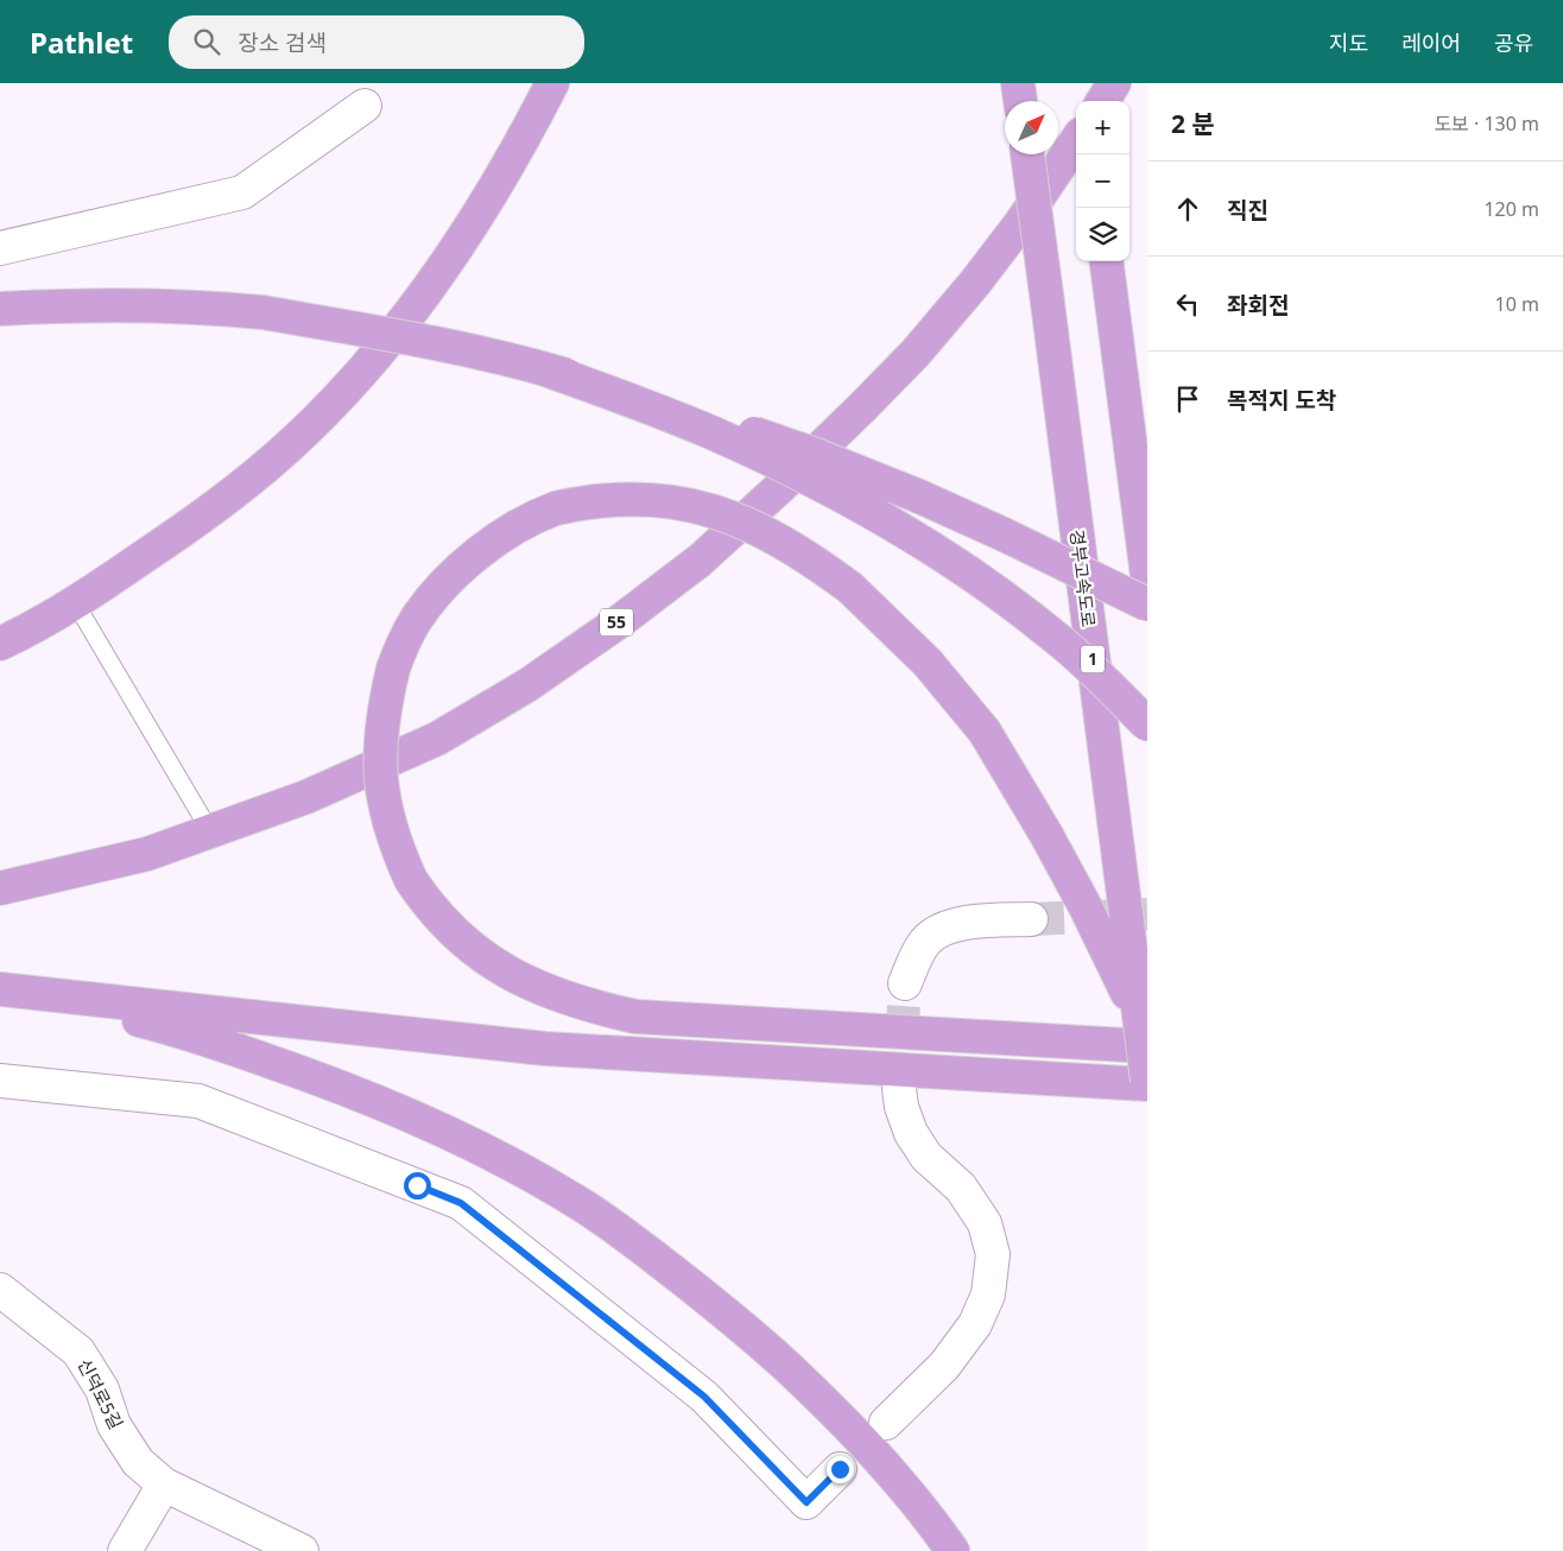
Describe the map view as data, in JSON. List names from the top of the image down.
{
  "streets": {
    "highway": ["경부고속도로", "55", "1"],
    "street": ["신덕로5길"]
  },
  "north": "top right",
  "page": {
    "header": "Pathlet",
    "search": "장소 검색",
    "nav": ["지도", "레이어", "공유"],
    "heading": ["2 분", "도보 · 130 m"],
    "map_buttons": ["+", "−"],
    "list": [
      ["직진", "120 m"],
      ["좌회전", "10 m"],
      "목적지 도착"
    ]
  }
}
